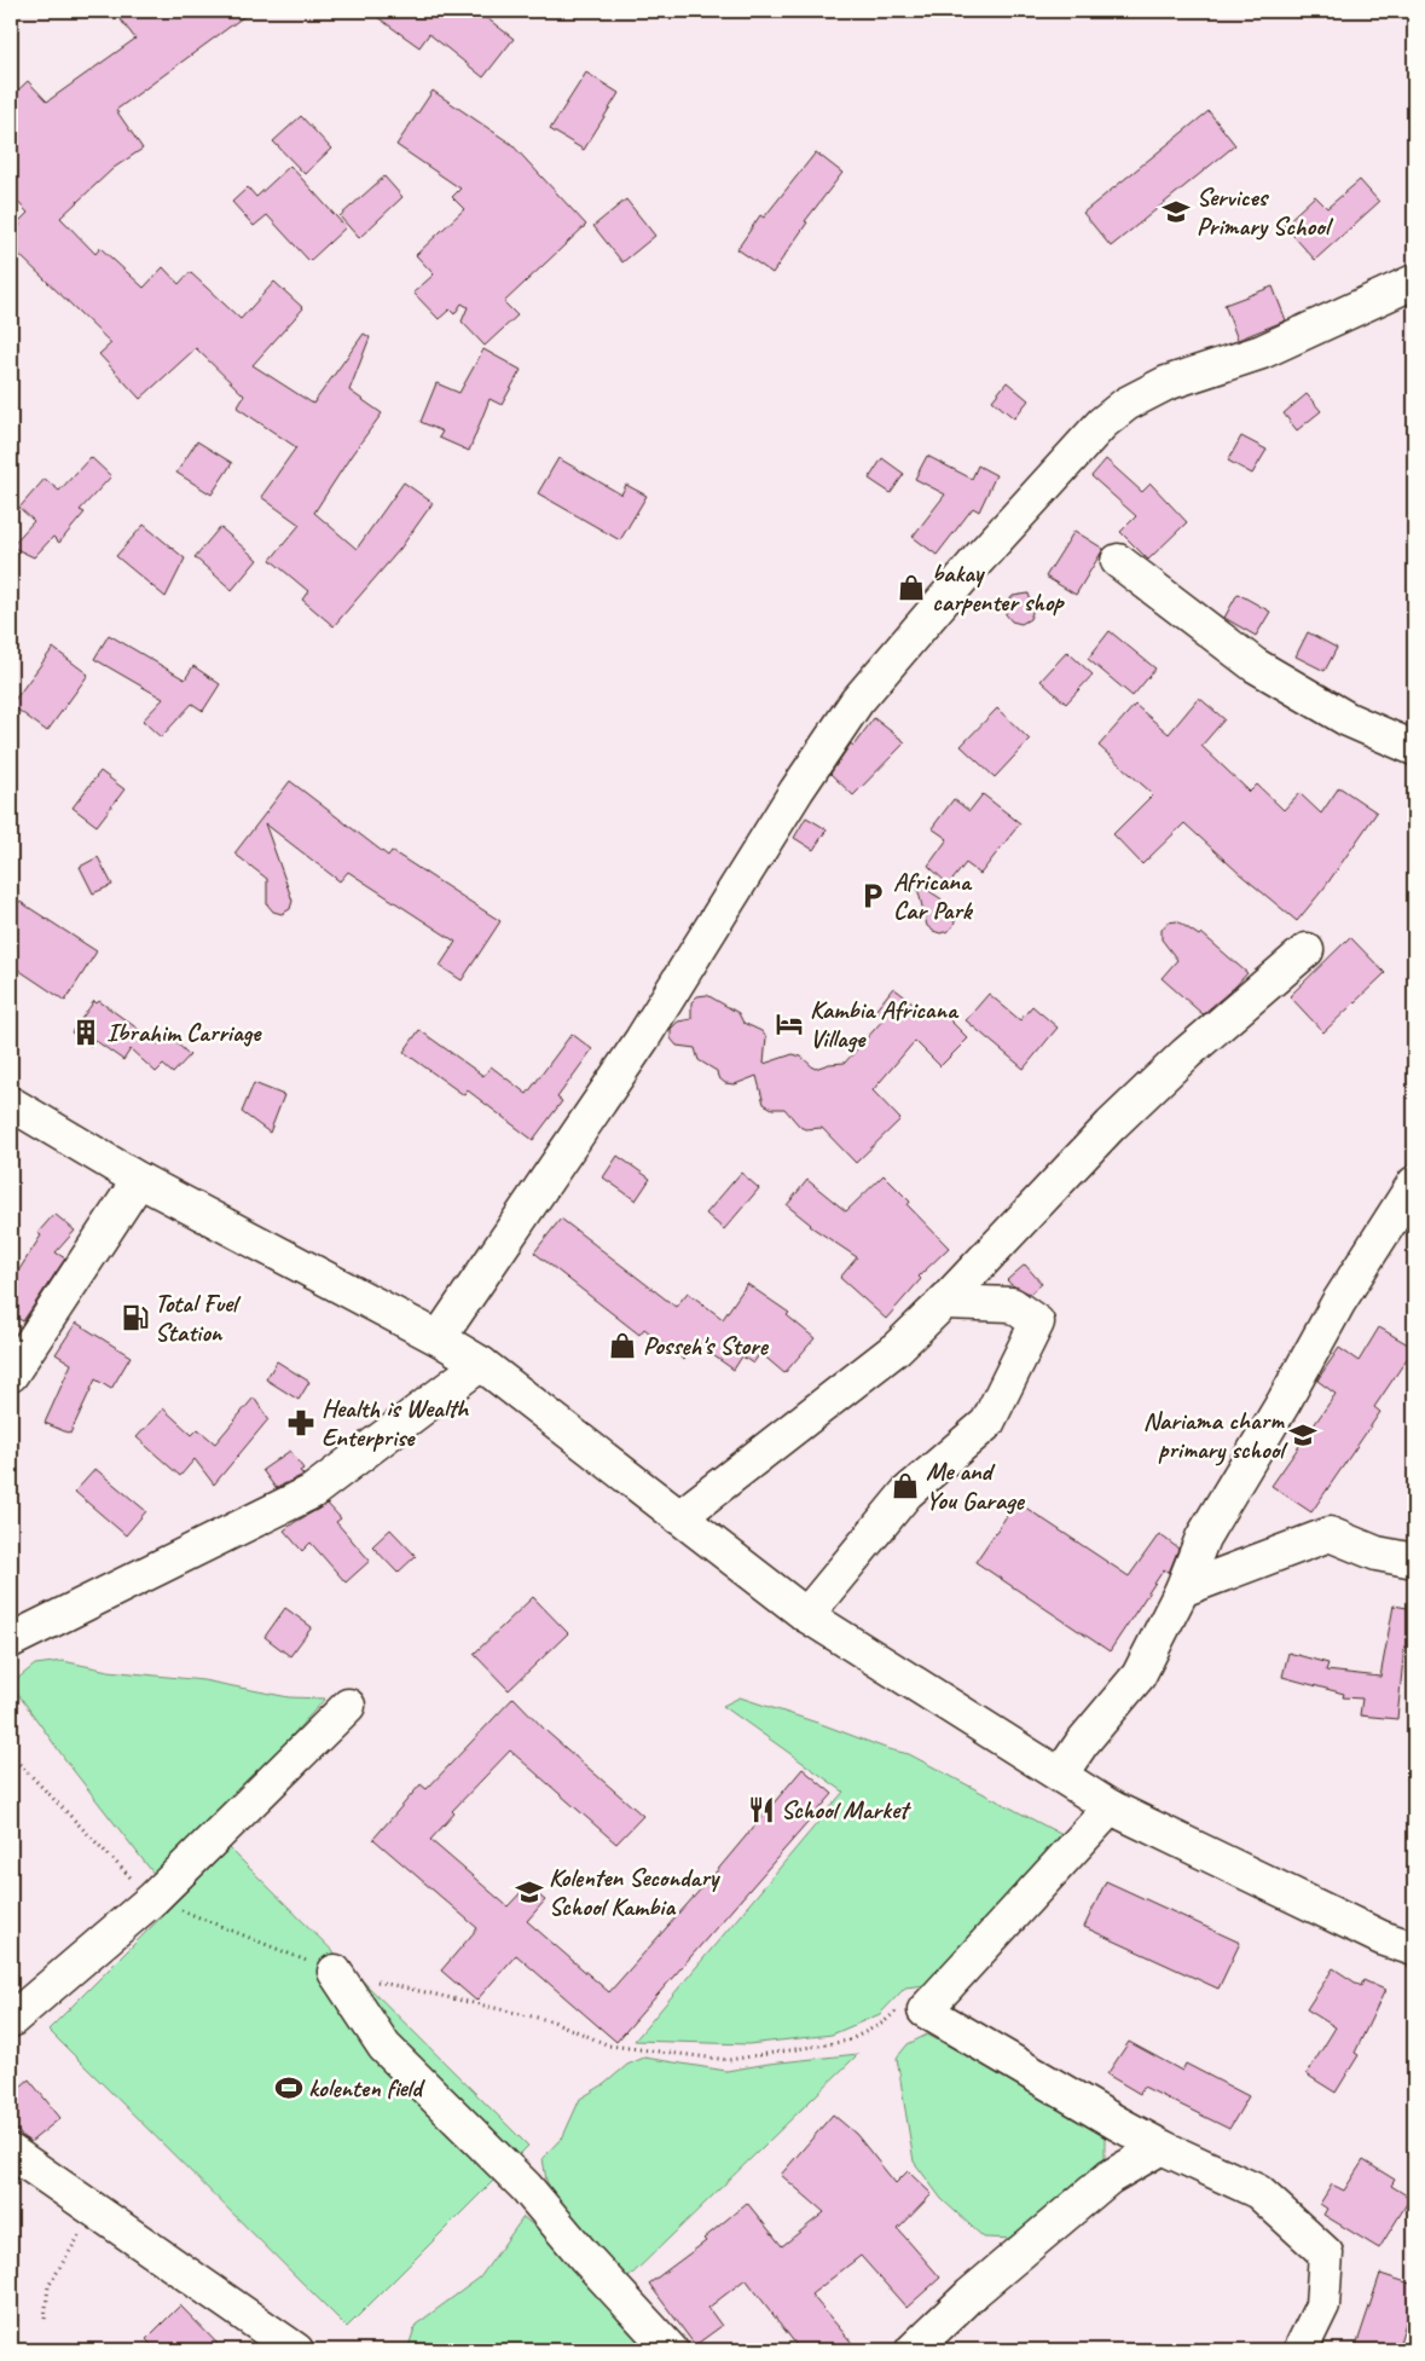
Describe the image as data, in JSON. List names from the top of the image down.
{
  "places": {
    "school or university": ["Services Primary School", "Nariama charm primary school", "Kolenten Secondary School Kambia"],
    "shop": ["bakay carpenter shop", "Posseh's Store", "Me and You Garage"],
    "parking": ["Africana Car Park"],
    "hotel": ["Kambia Africana Village"],
    "building": ["Ibrahim Carriage"],
    "fuel station": ["Total Fuel Station"],
    "pharmacy": ["Health is Wealth Enterprise"],
    "restaurant": ["School Market"],
    "sports": ["kolenten field"]
  }
}
